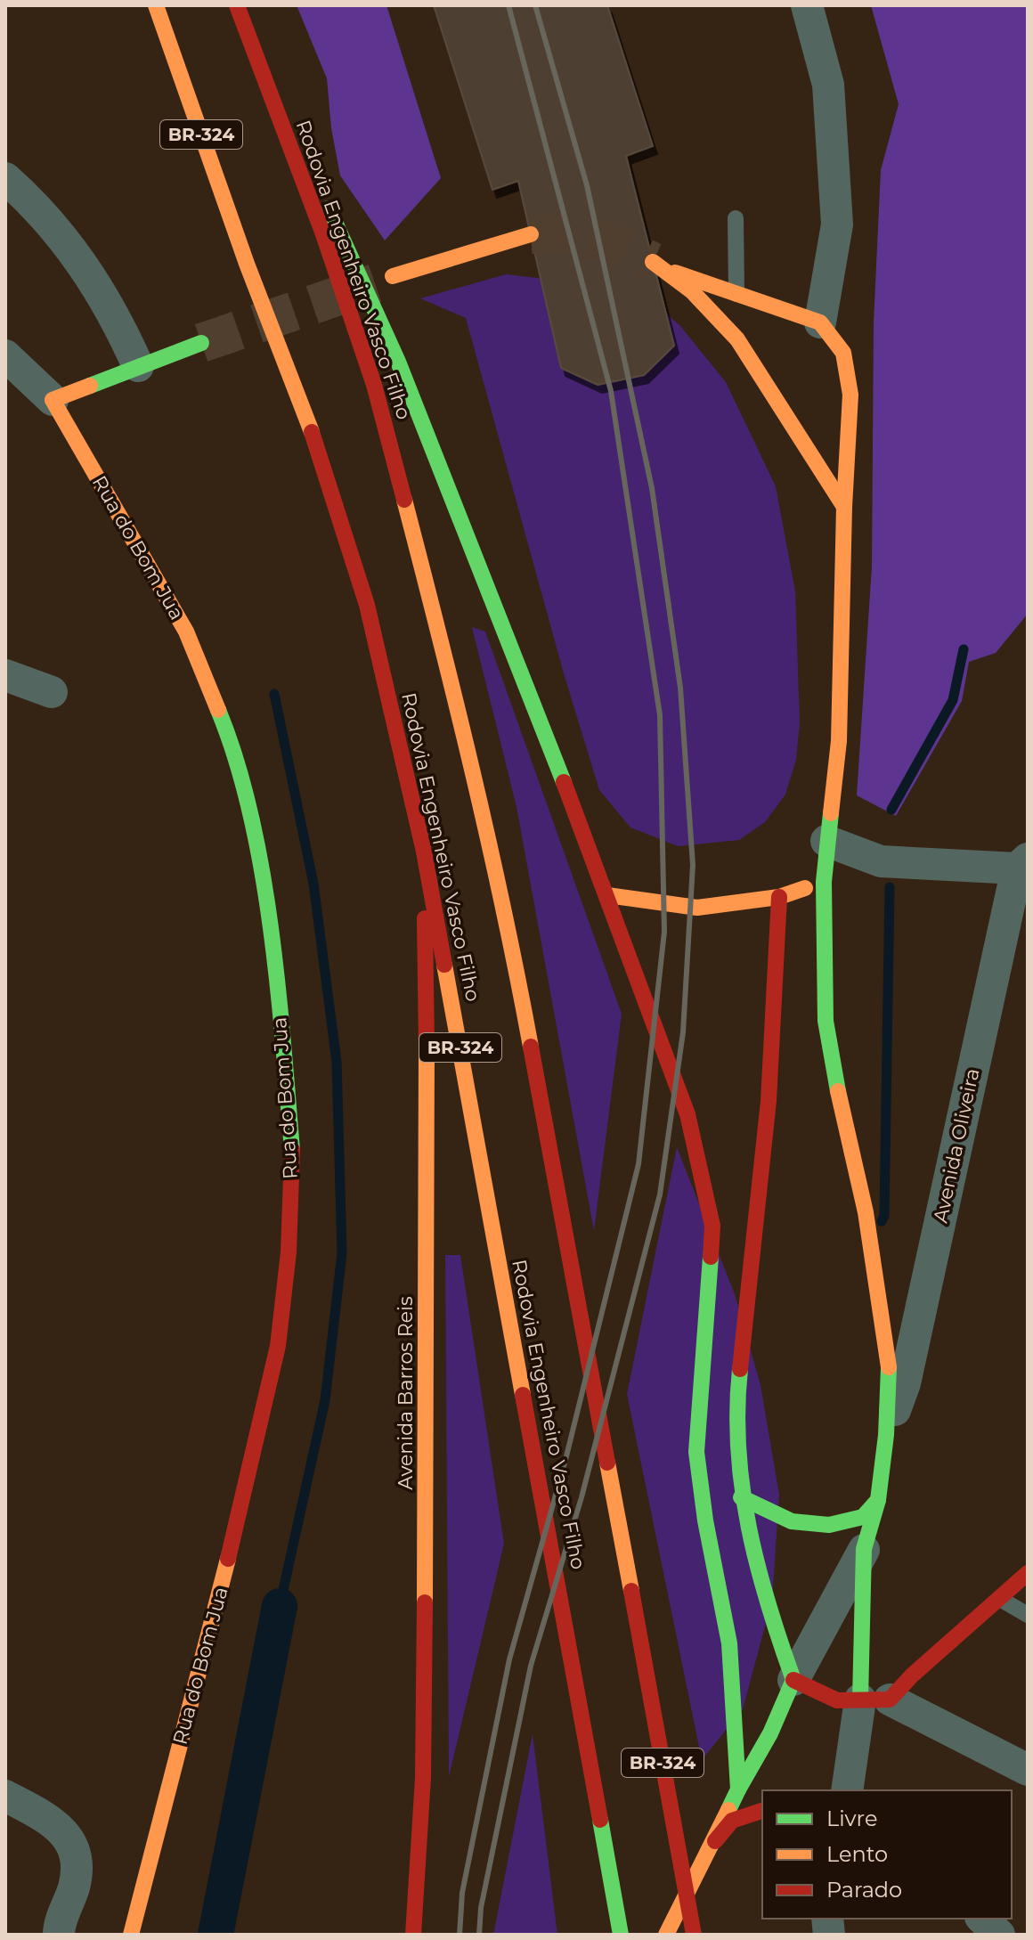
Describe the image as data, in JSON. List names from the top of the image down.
{
  "streets": {
    "main road": [
      "BR-324",
      "Rodovia Engenheiro Vasco Filho",
      "Rua do Bom Jua",
      "Avenida Barros Reis"
    ],
    "street": ["Avenida Oliveira"]
  },
  "crossings": [
    ["Rodovia Engenheiro Vasco Filho", "Avenida Barros Reis"]
  ],
  "legend": ["Livre", "Lento", "Parado"]
}
